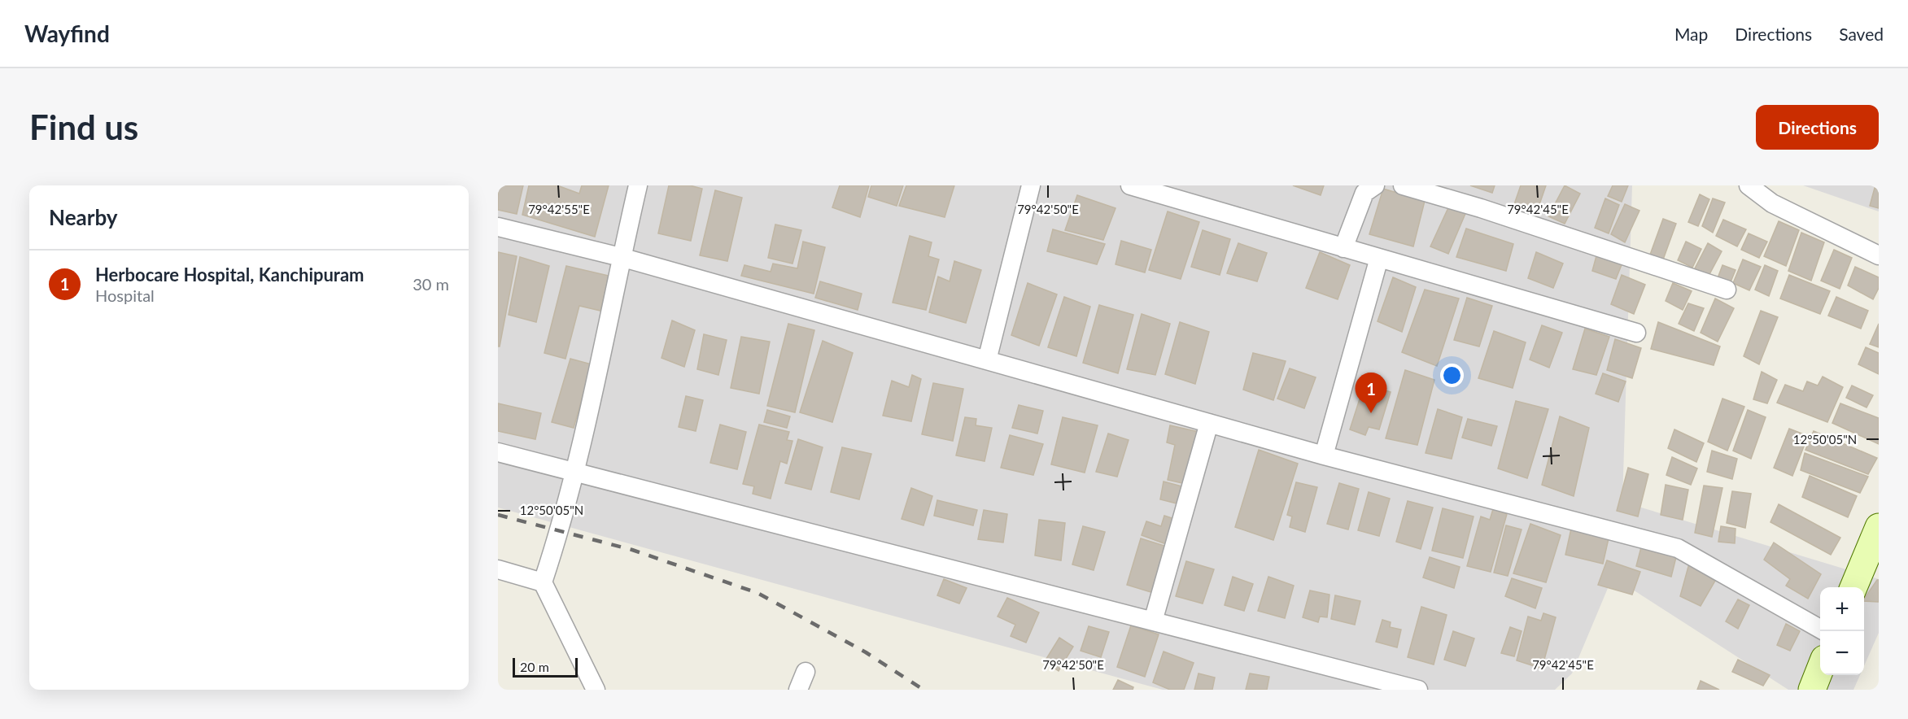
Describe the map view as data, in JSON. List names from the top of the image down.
{
  "scale_bar": "20 m",
  "page": {
    "header": "Wayfind",
    "nav": ["Map", "Directions", "Saved"],
    "buttons": "Directions",
    "title": "Find us",
    "heading": "Nearby",
    "list": [
      {
        "mark": "1",
        "name": "Herbocare Hospital, Kanchipuram",
        "note": "Hospital",
        "value": "30 m"
      }
    ],
    "pins": "1",
    "map_buttons": ["+", "−"],
    "scale": "20 m"
  },
  "coordinates": [
    "79°42'55\"E",
    "79°42'50\"E",
    "79°42'45\"E",
    "12°50'05\"N"
  ]
}
